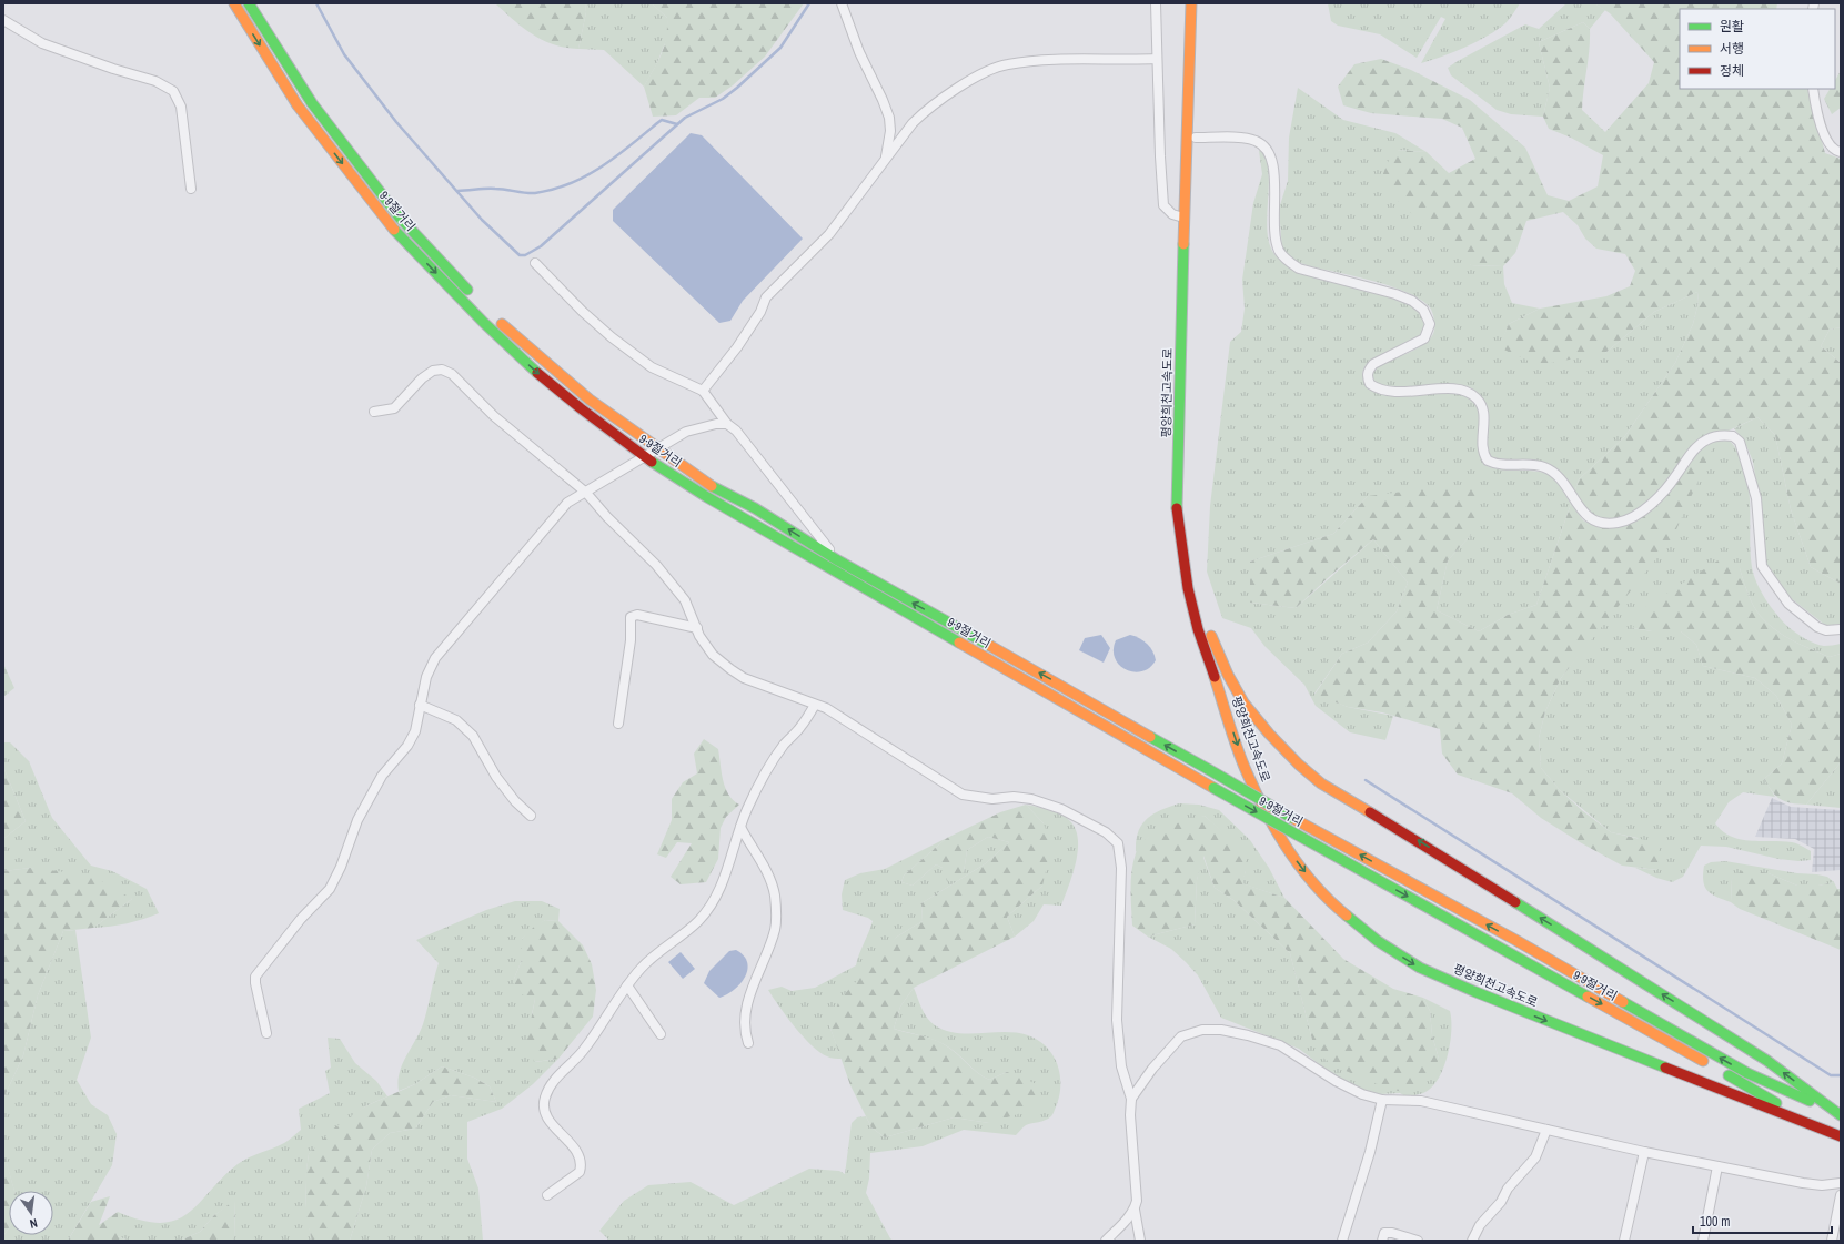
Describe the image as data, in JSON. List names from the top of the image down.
{
  "streets": {
    "highway": ["9·9절거리", "평양희천고속도로"]
  },
  "crossings": [
    ["9·9절거리", "평양희천고속도로"]
  ],
  "legend": ["원활", "서행", "정체"],
  "scale_bar": "100 m",
  "north": "bottom"
}
